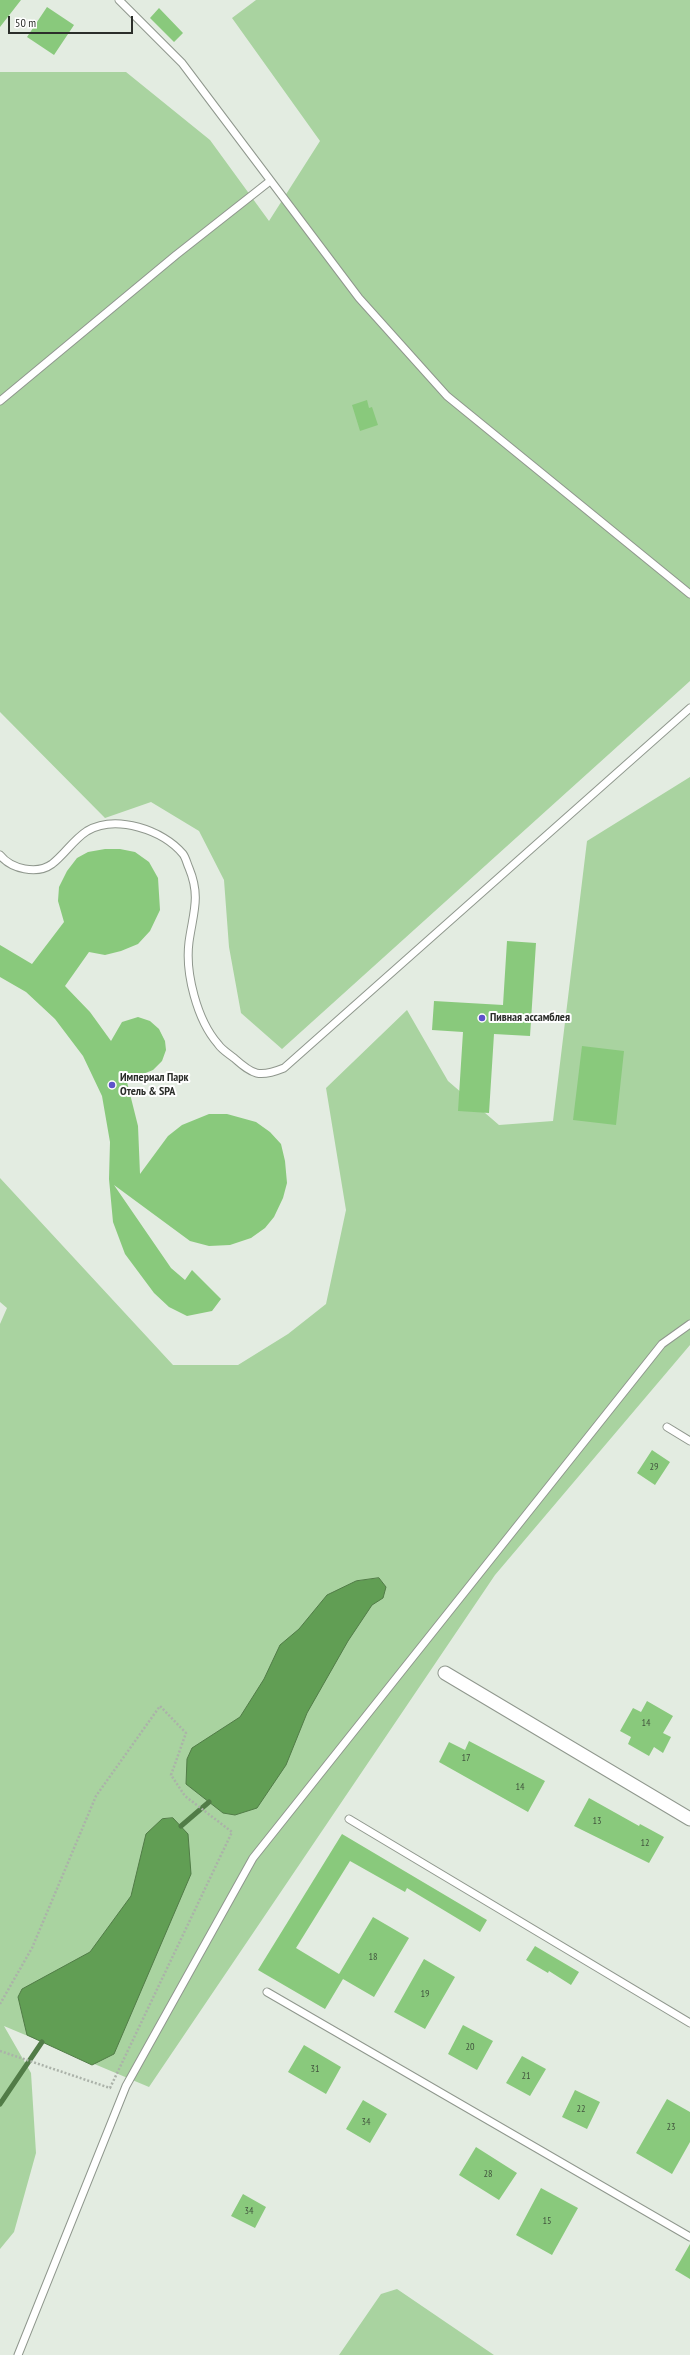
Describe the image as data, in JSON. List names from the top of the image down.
{
  "places": ["Пивная ассамблея", "Империал Парк Отель & SPA"],
  "house_numbers": [
    "29",
    "14",
    "17",
    "14",
    "13",
    "12",
    "18",
    "19",
    "20",
    "31",
    "21",
    "22",
    "34",
    "23",
    "28",
    "34",
    "15"
  ],
  "scale_bar": "50 m"
}
